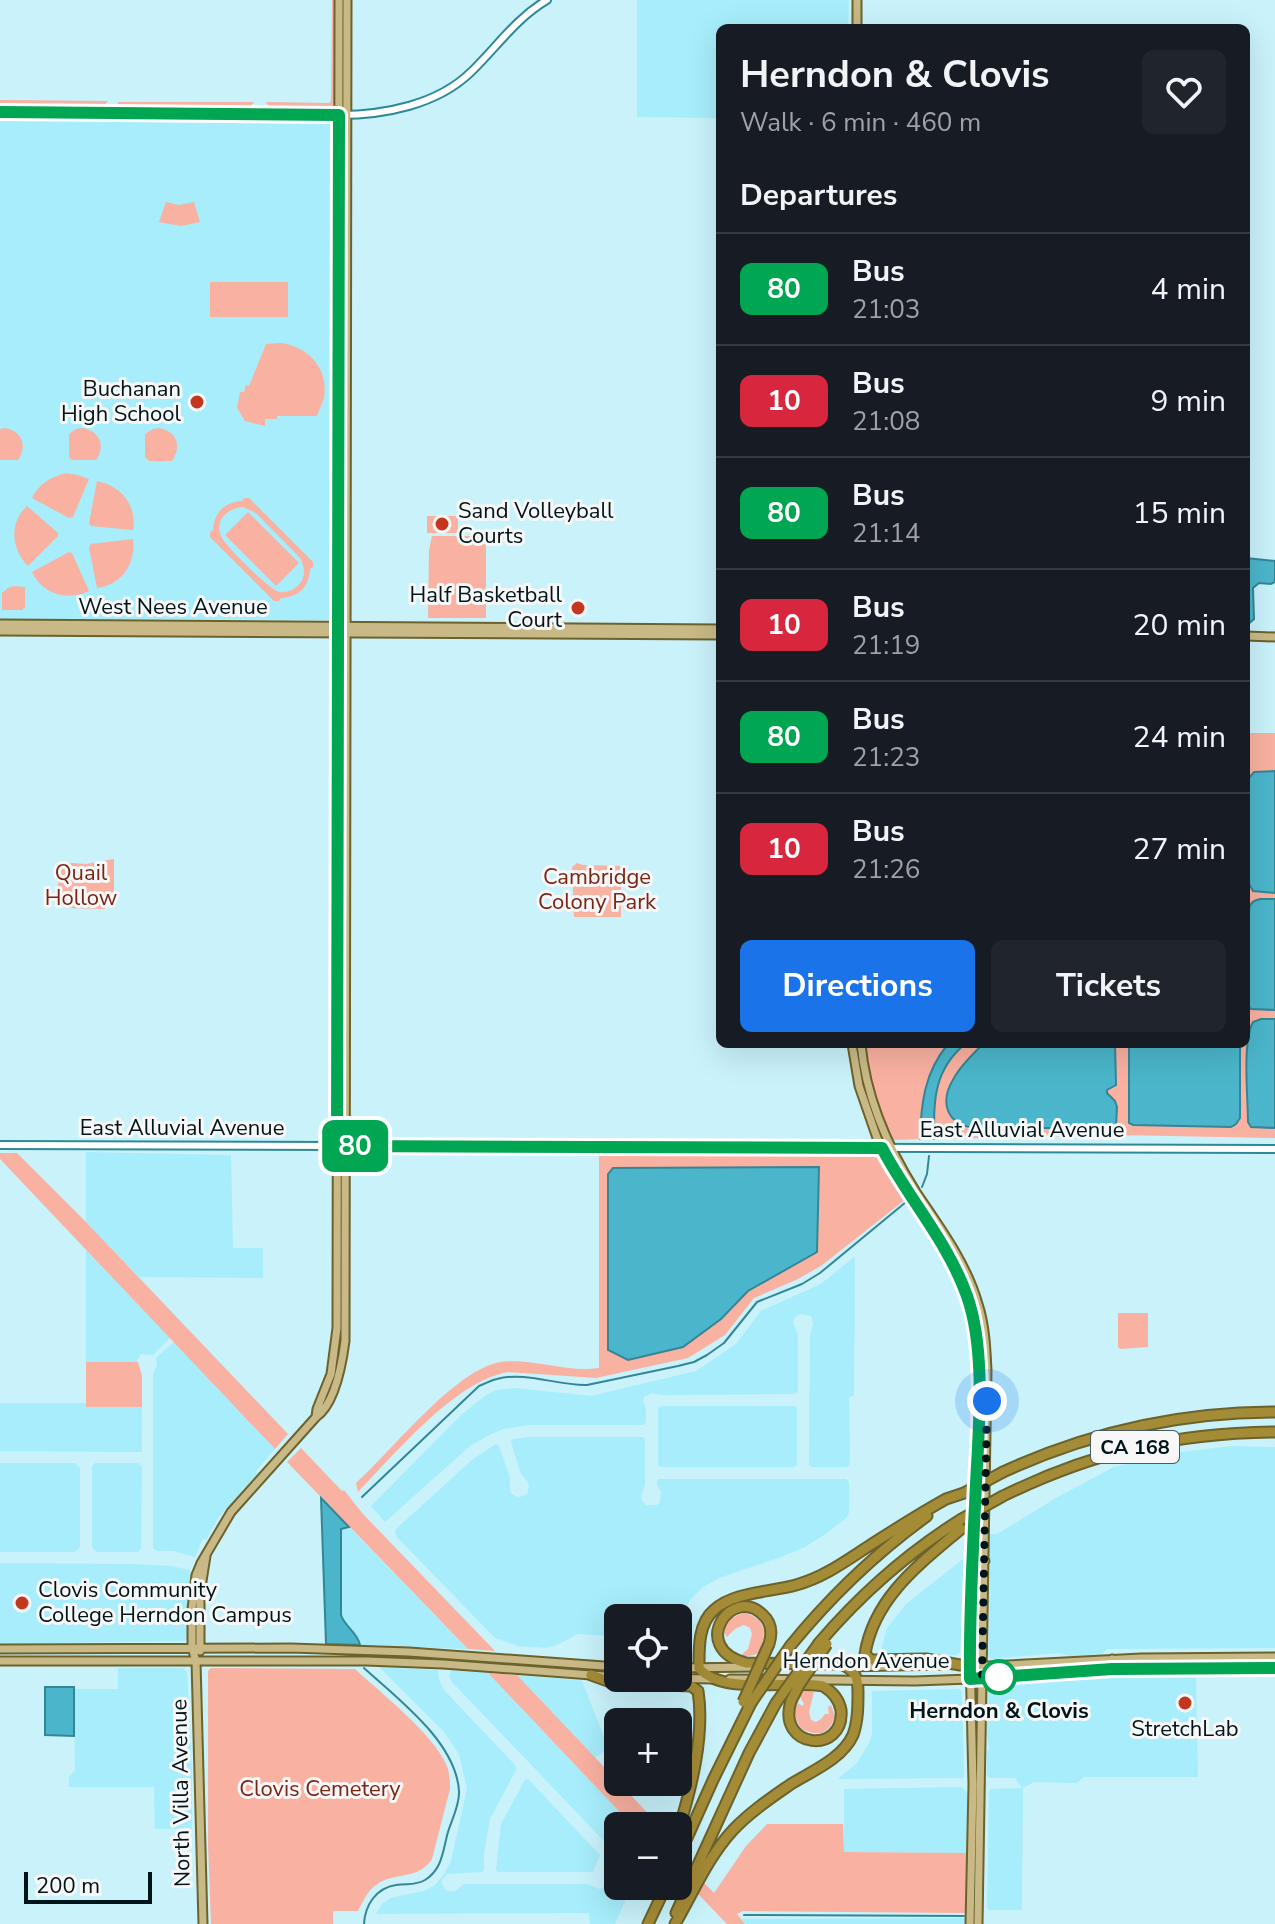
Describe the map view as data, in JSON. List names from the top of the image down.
{
  "streets": {
    "highway": ["CA 168"],
    "main road": ["West Nees Avenue", "Herndon Avenue", "North Villa Avenue"],
    "street": ["East Alluvial Avenue"]
  },
  "crossings": [
    ["East Alluvial Avenue", "North Villa Avenue"]
  ],
  "parks": ["Quail Hollow", "Cambridge Colony Park", "Clovis Cemetery"],
  "places": [
    "Buchanan High School",
    "Sand Volleyball Courts",
    "Half Basketball Court",
    "Clovis Community College Herndon Campus",
    "Herndon & Clovis",
    "StretchLab"
  ],
  "lines": ["bus line 80"],
  "scale_bar": "200 m",
  "page": {
    "on_map": "80",
    "heading": [
      ["Herndon & Clovis", "Walk · 6 min · 460 m"],
      "Departures"
    ],
    "list": [
      {
        "mark": "80",
        "name": "Bus",
        "note": "21:03",
        "value": "4 min"
      },
      {
        "mark": "10",
        "name": "Bus",
        "note": "21:08",
        "value": "9 min"
      },
      {
        "mark": "80",
        "name": "Bus",
        "note": "21:14",
        "value": "15 min"
      },
      {
        "mark": "10",
        "name": "Bus",
        "note": "21:19",
        "value": "20 min"
      },
      {
        "mark": "80",
        "name": "Bus",
        "note": "21:23",
        "value": "24 min"
      },
      {
        "mark": "10",
        "name": "Bus",
        "note": "21:26",
        "value": "27 min"
      }
    ],
    "buttons": ["Directions", "Tickets"],
    "map_buttons": ["+", "−"],
    "scale": "200 m"
  }
}
